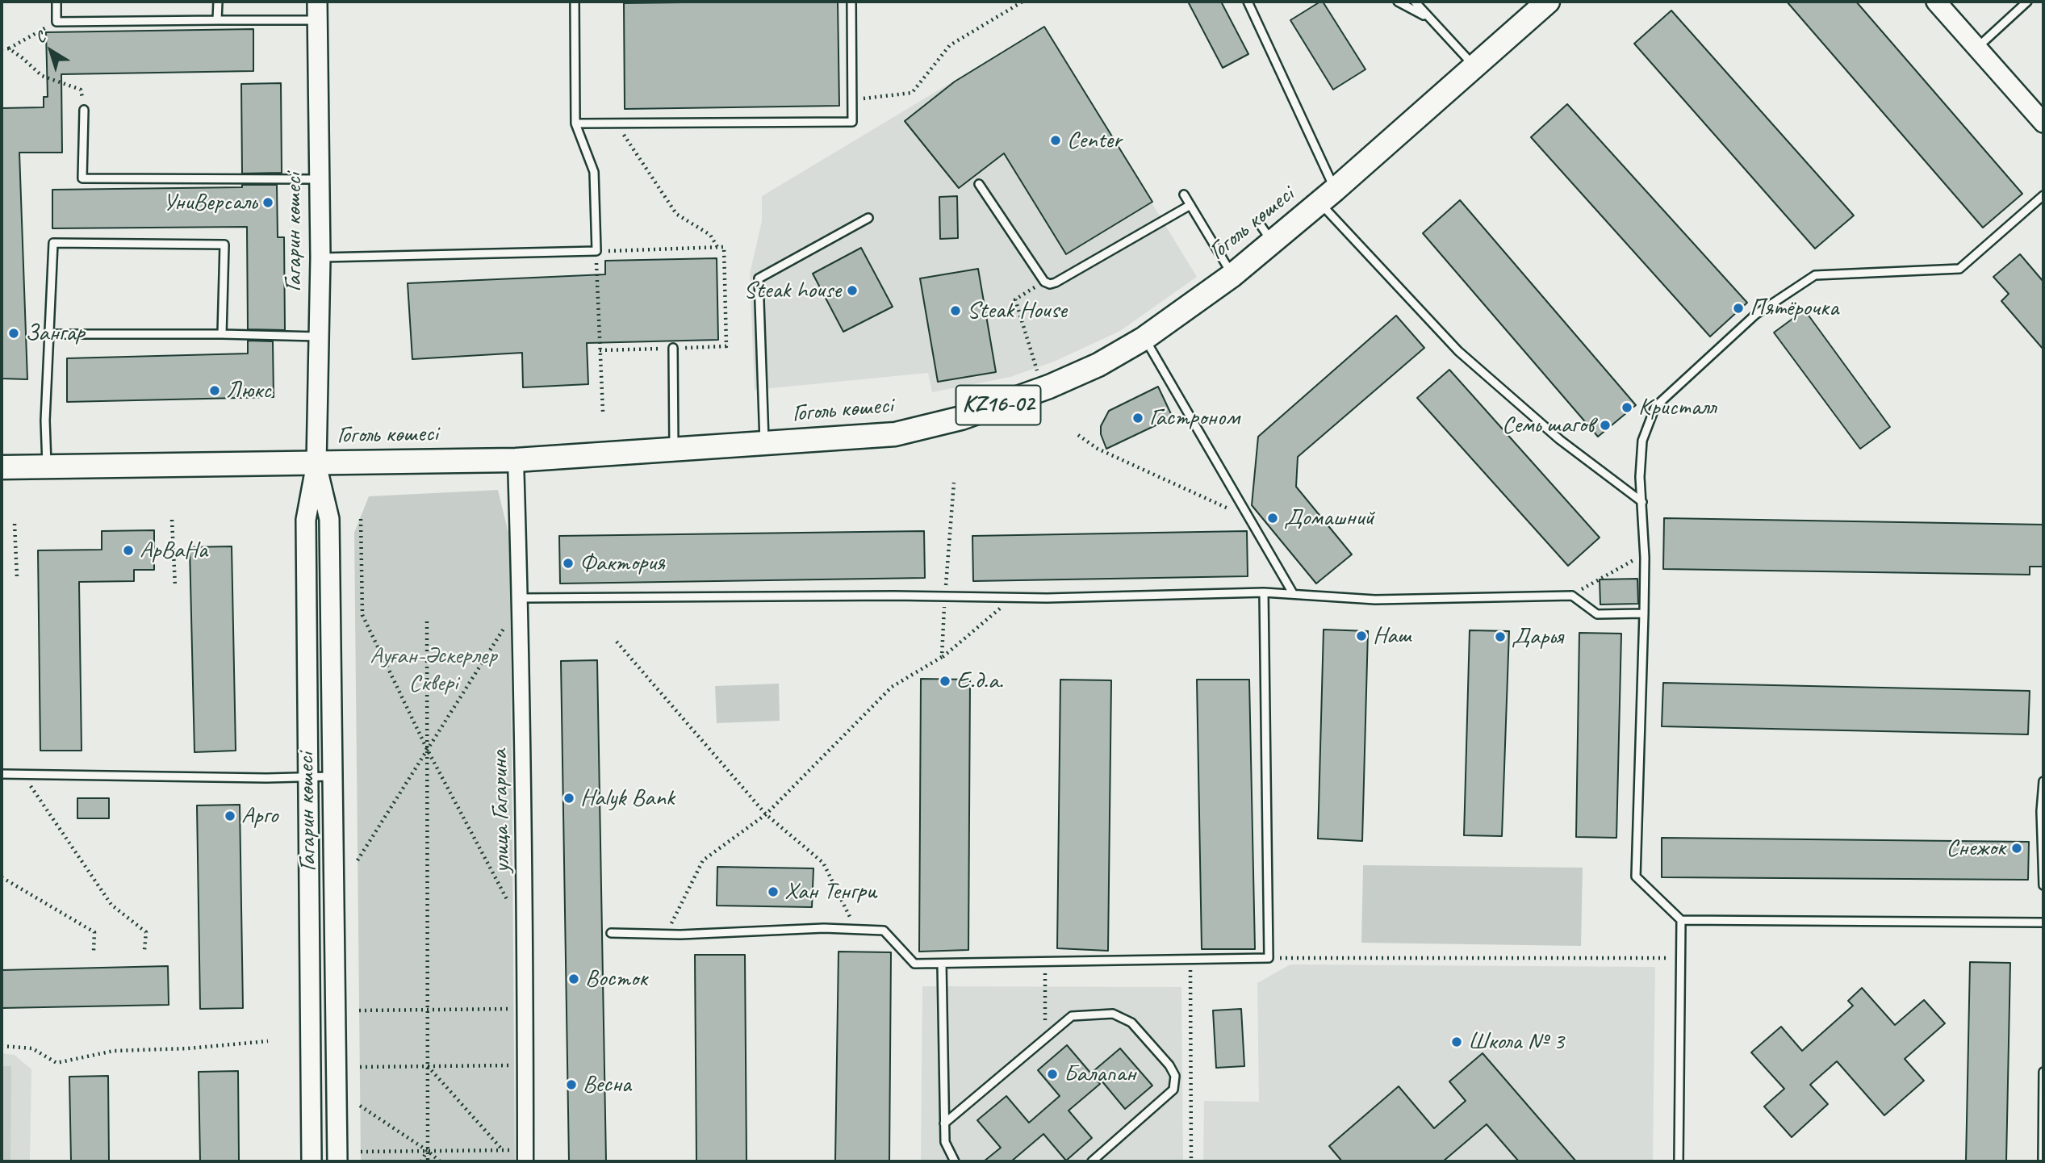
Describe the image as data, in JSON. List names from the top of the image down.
{
  "streets": {
    "main road": ["Гоголь көшесі", "KZ16-02"],
    "street": ["Гагарин көшесі", "улица Гагарина"]
  },
  "crossings": [
    ["Гоголь көшесі", "Гагарин көшесі"],
    ["Гоголь көшесі", "улица Гагарина"]
  ],
  "parks": ["Ауған-Әскерлер Сквері"],
  "places": [
    "Center",
    "УниВерсаль",
    "Steak house",
    "Пятёрочка",
    "Steak House",
    "Зангар",
    "Люкс",
    "Кристалл",
    "Гастроном",
    "Семь шагов",
    "Домашний",
    "АрВаНа",
    "Фактория",
    "Наш",
    "Дарья",
    "Е.д.а.",
    "Halyk Bank",
    "Арго",
    "Снежок",
    "Хан Тенгри",
    "Восток",
    "Школа № 3",
    "Балапан",
    "Весна"
  ],
  "north": "top left"
}
